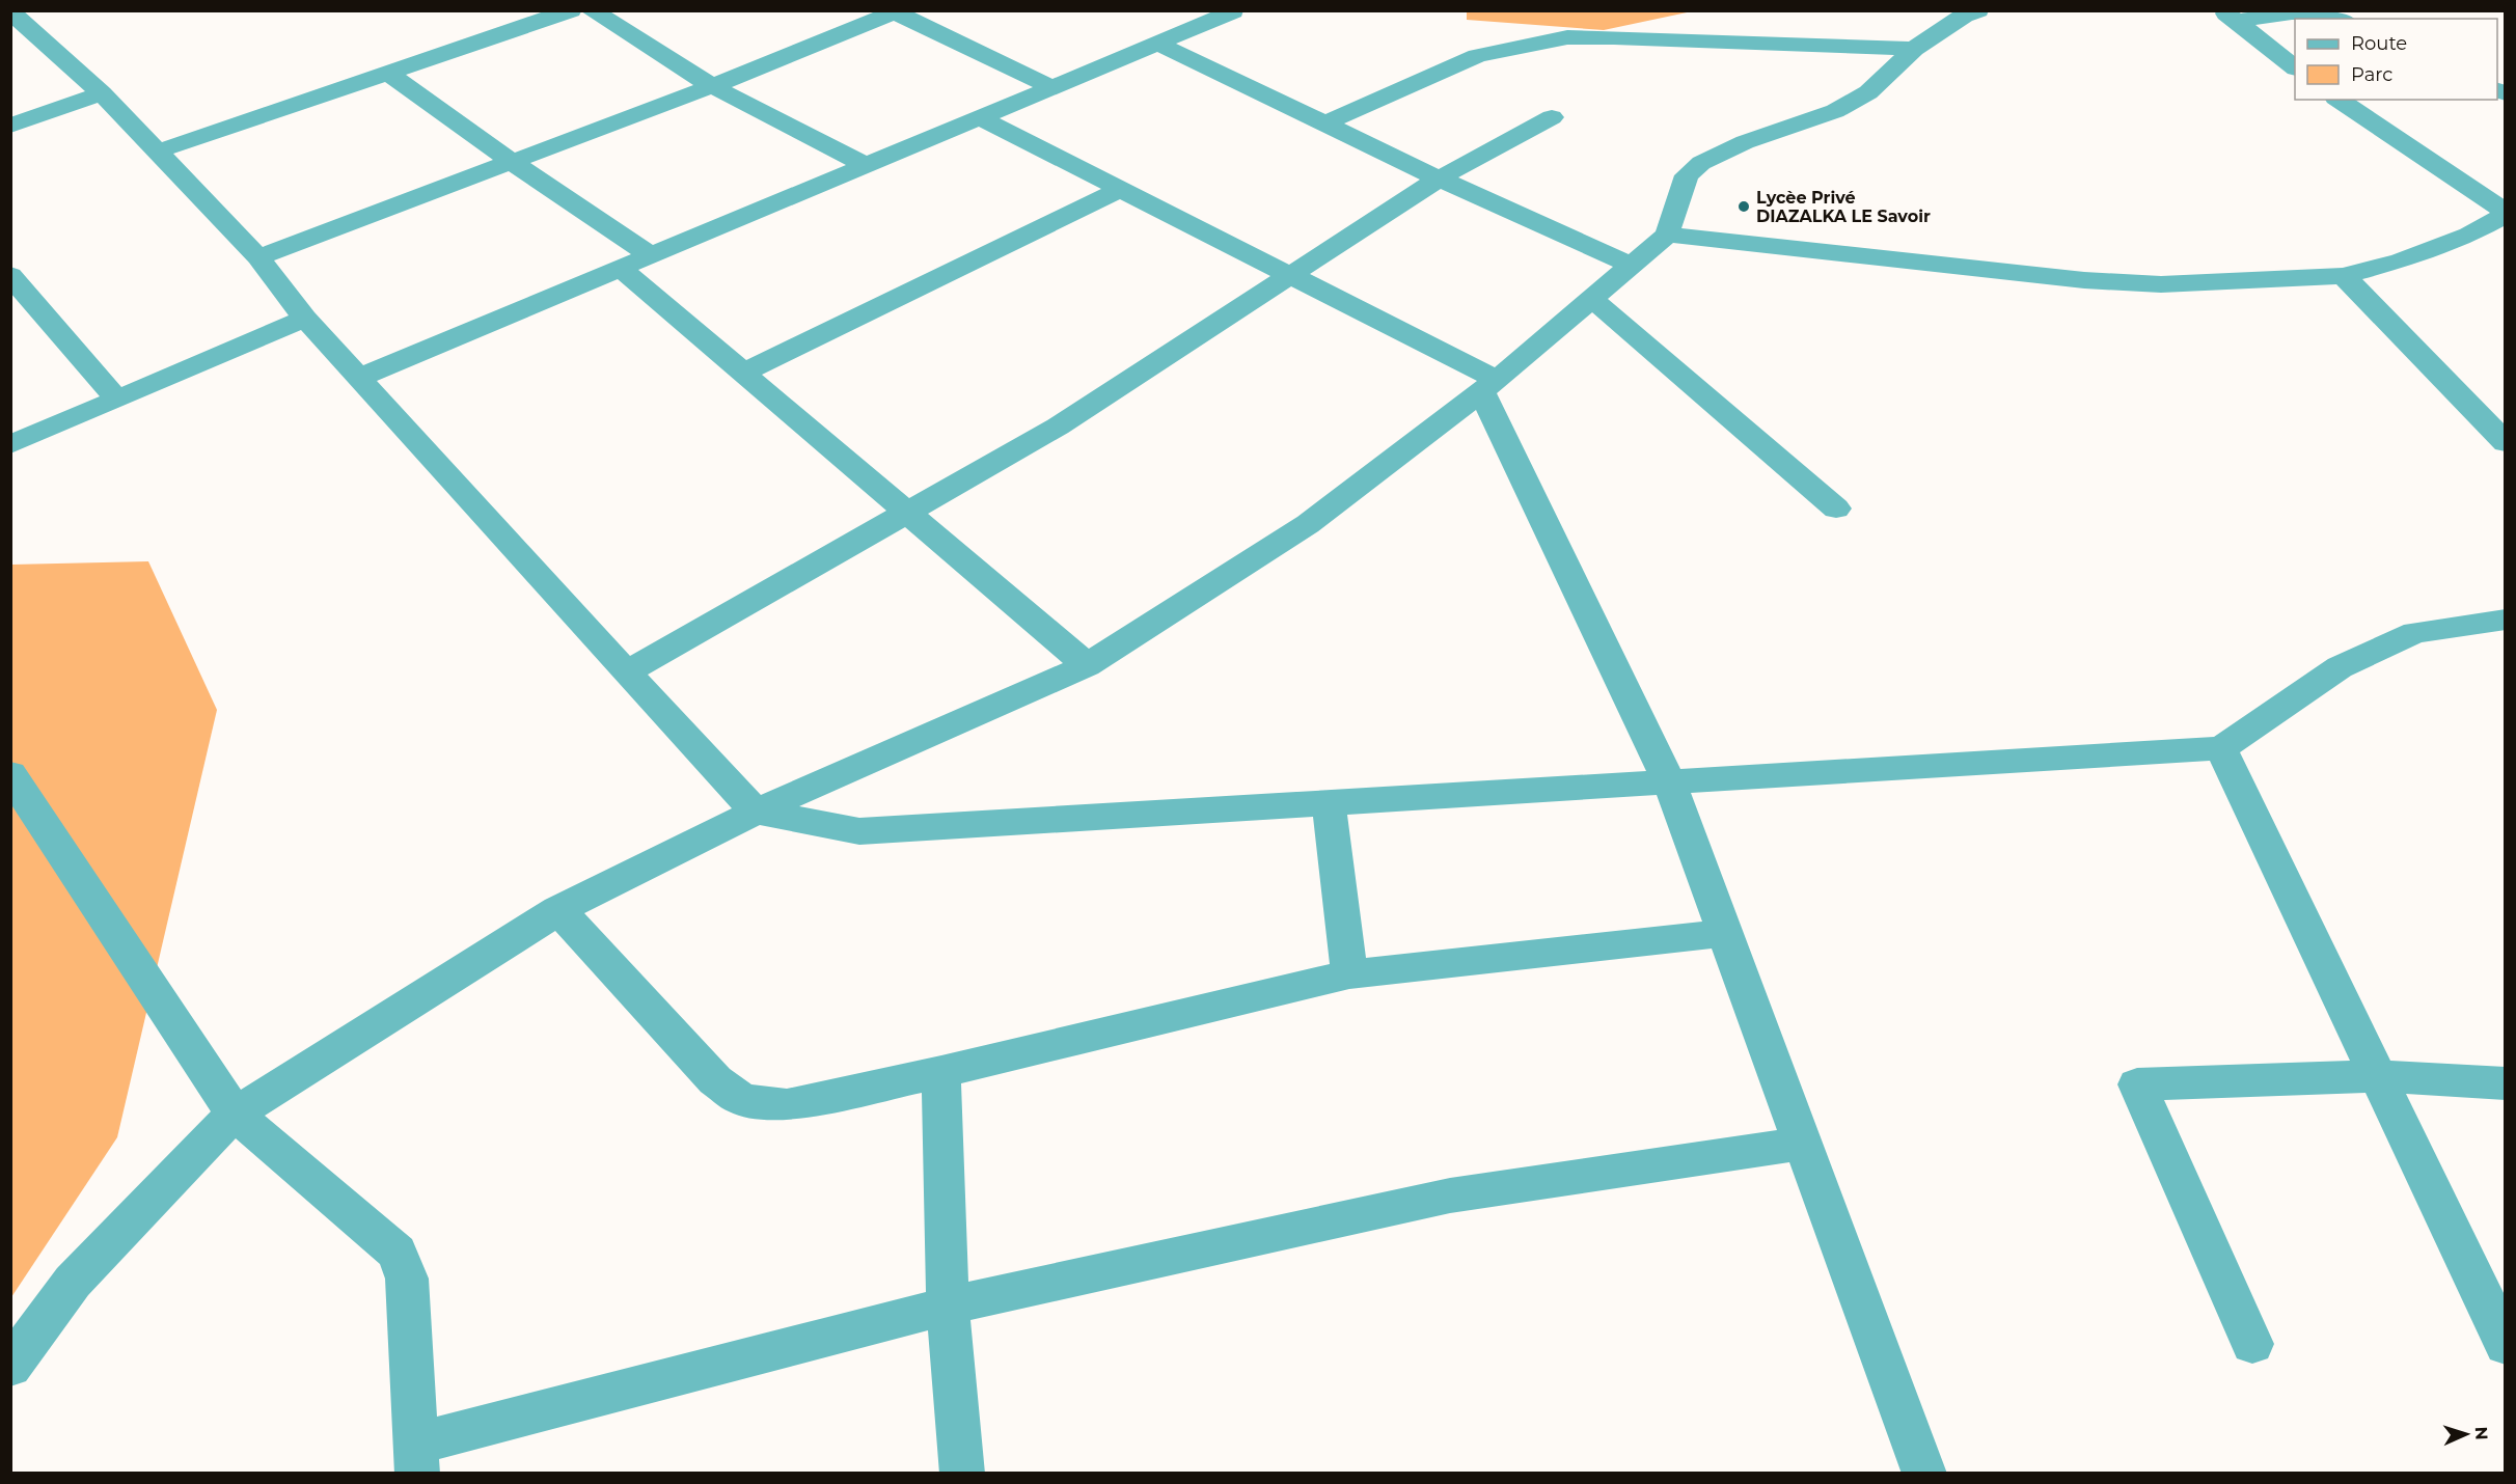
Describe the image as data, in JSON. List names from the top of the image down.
{
  "places": ["Lycèe Privé DIAZALKA LE Savoir"],
  "legend": ["Route", "Parc"],
  "north": "right"
}
